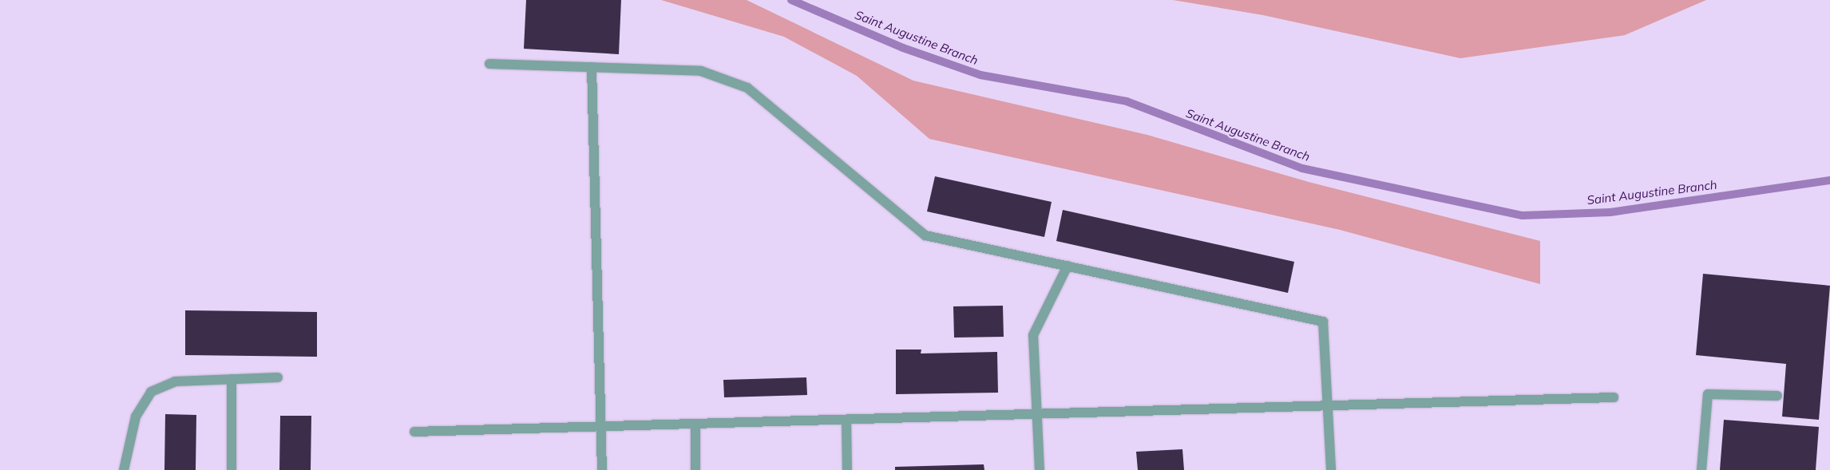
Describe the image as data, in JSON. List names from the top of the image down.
{
  "water": ["Saint Augustine Branch"]
}
